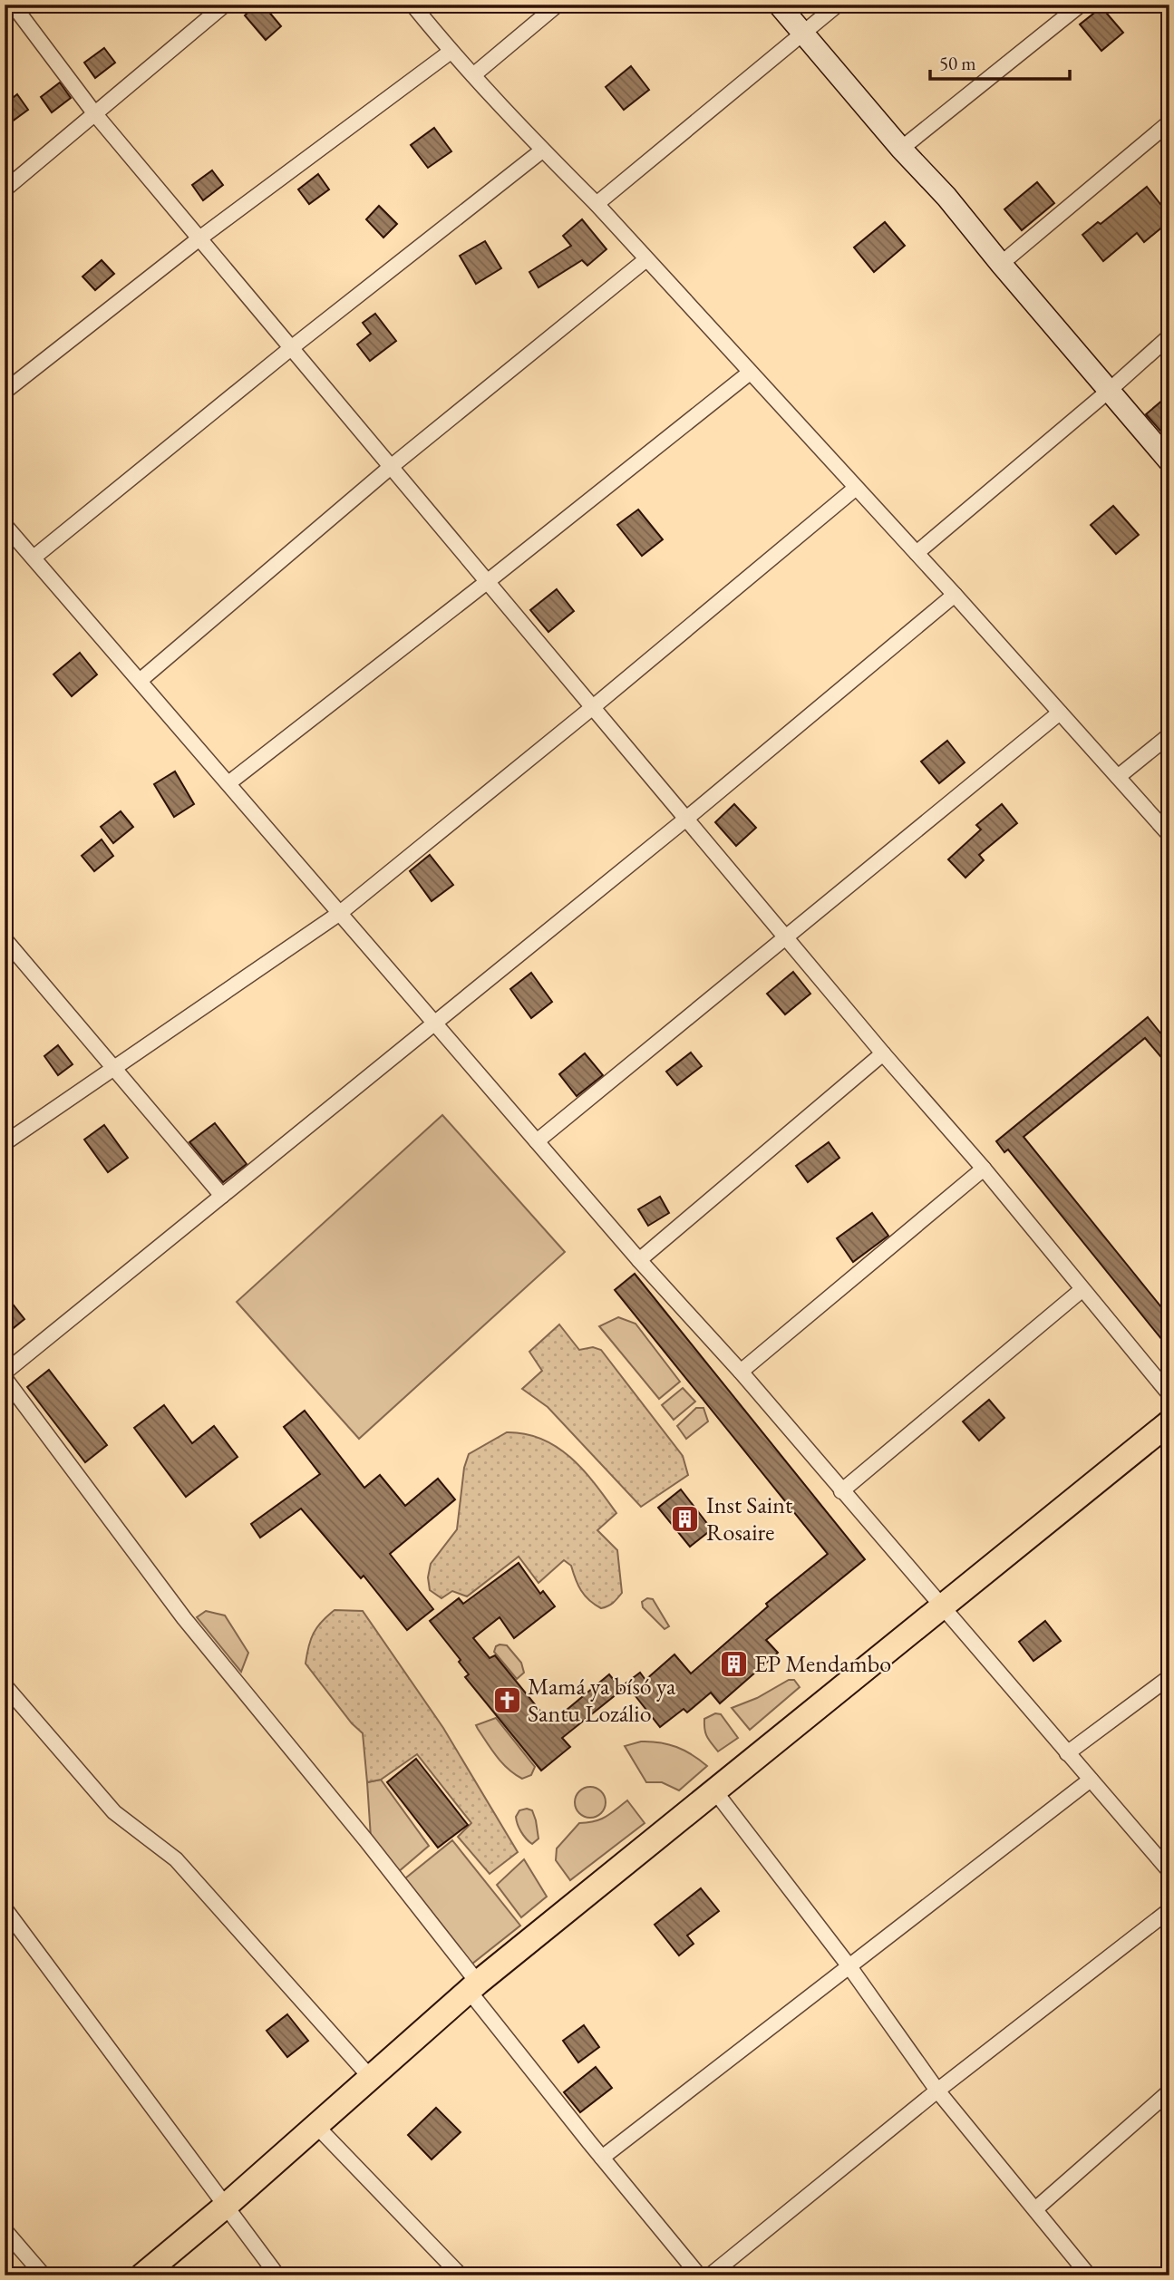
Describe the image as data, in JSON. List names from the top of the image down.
{
  "places": {
    "building": ["Inst Saint Rosaire", "EP Mendambo"],
    "church": ["Mamá ya bísó ya Santu Lozálio"]
  },
  "scale_bar": "50 m"
}
